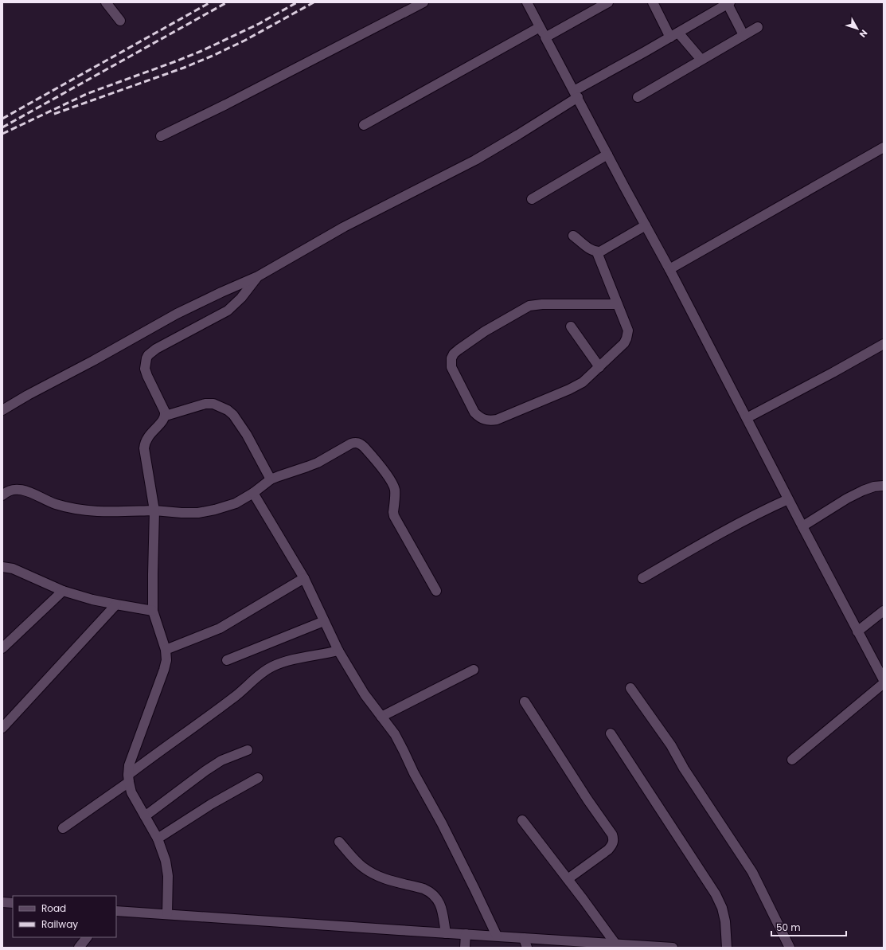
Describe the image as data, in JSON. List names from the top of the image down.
{
  "legend": ["Road", "Railway"],
  "scale_bar": "50 m",
  "north": "bottom right"
}
